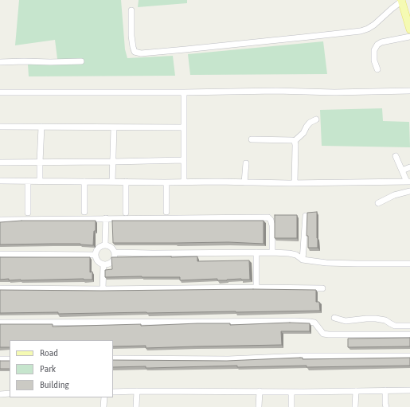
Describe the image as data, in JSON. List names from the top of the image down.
{
  "legend": ["Road", "Park", "Building"]
}
